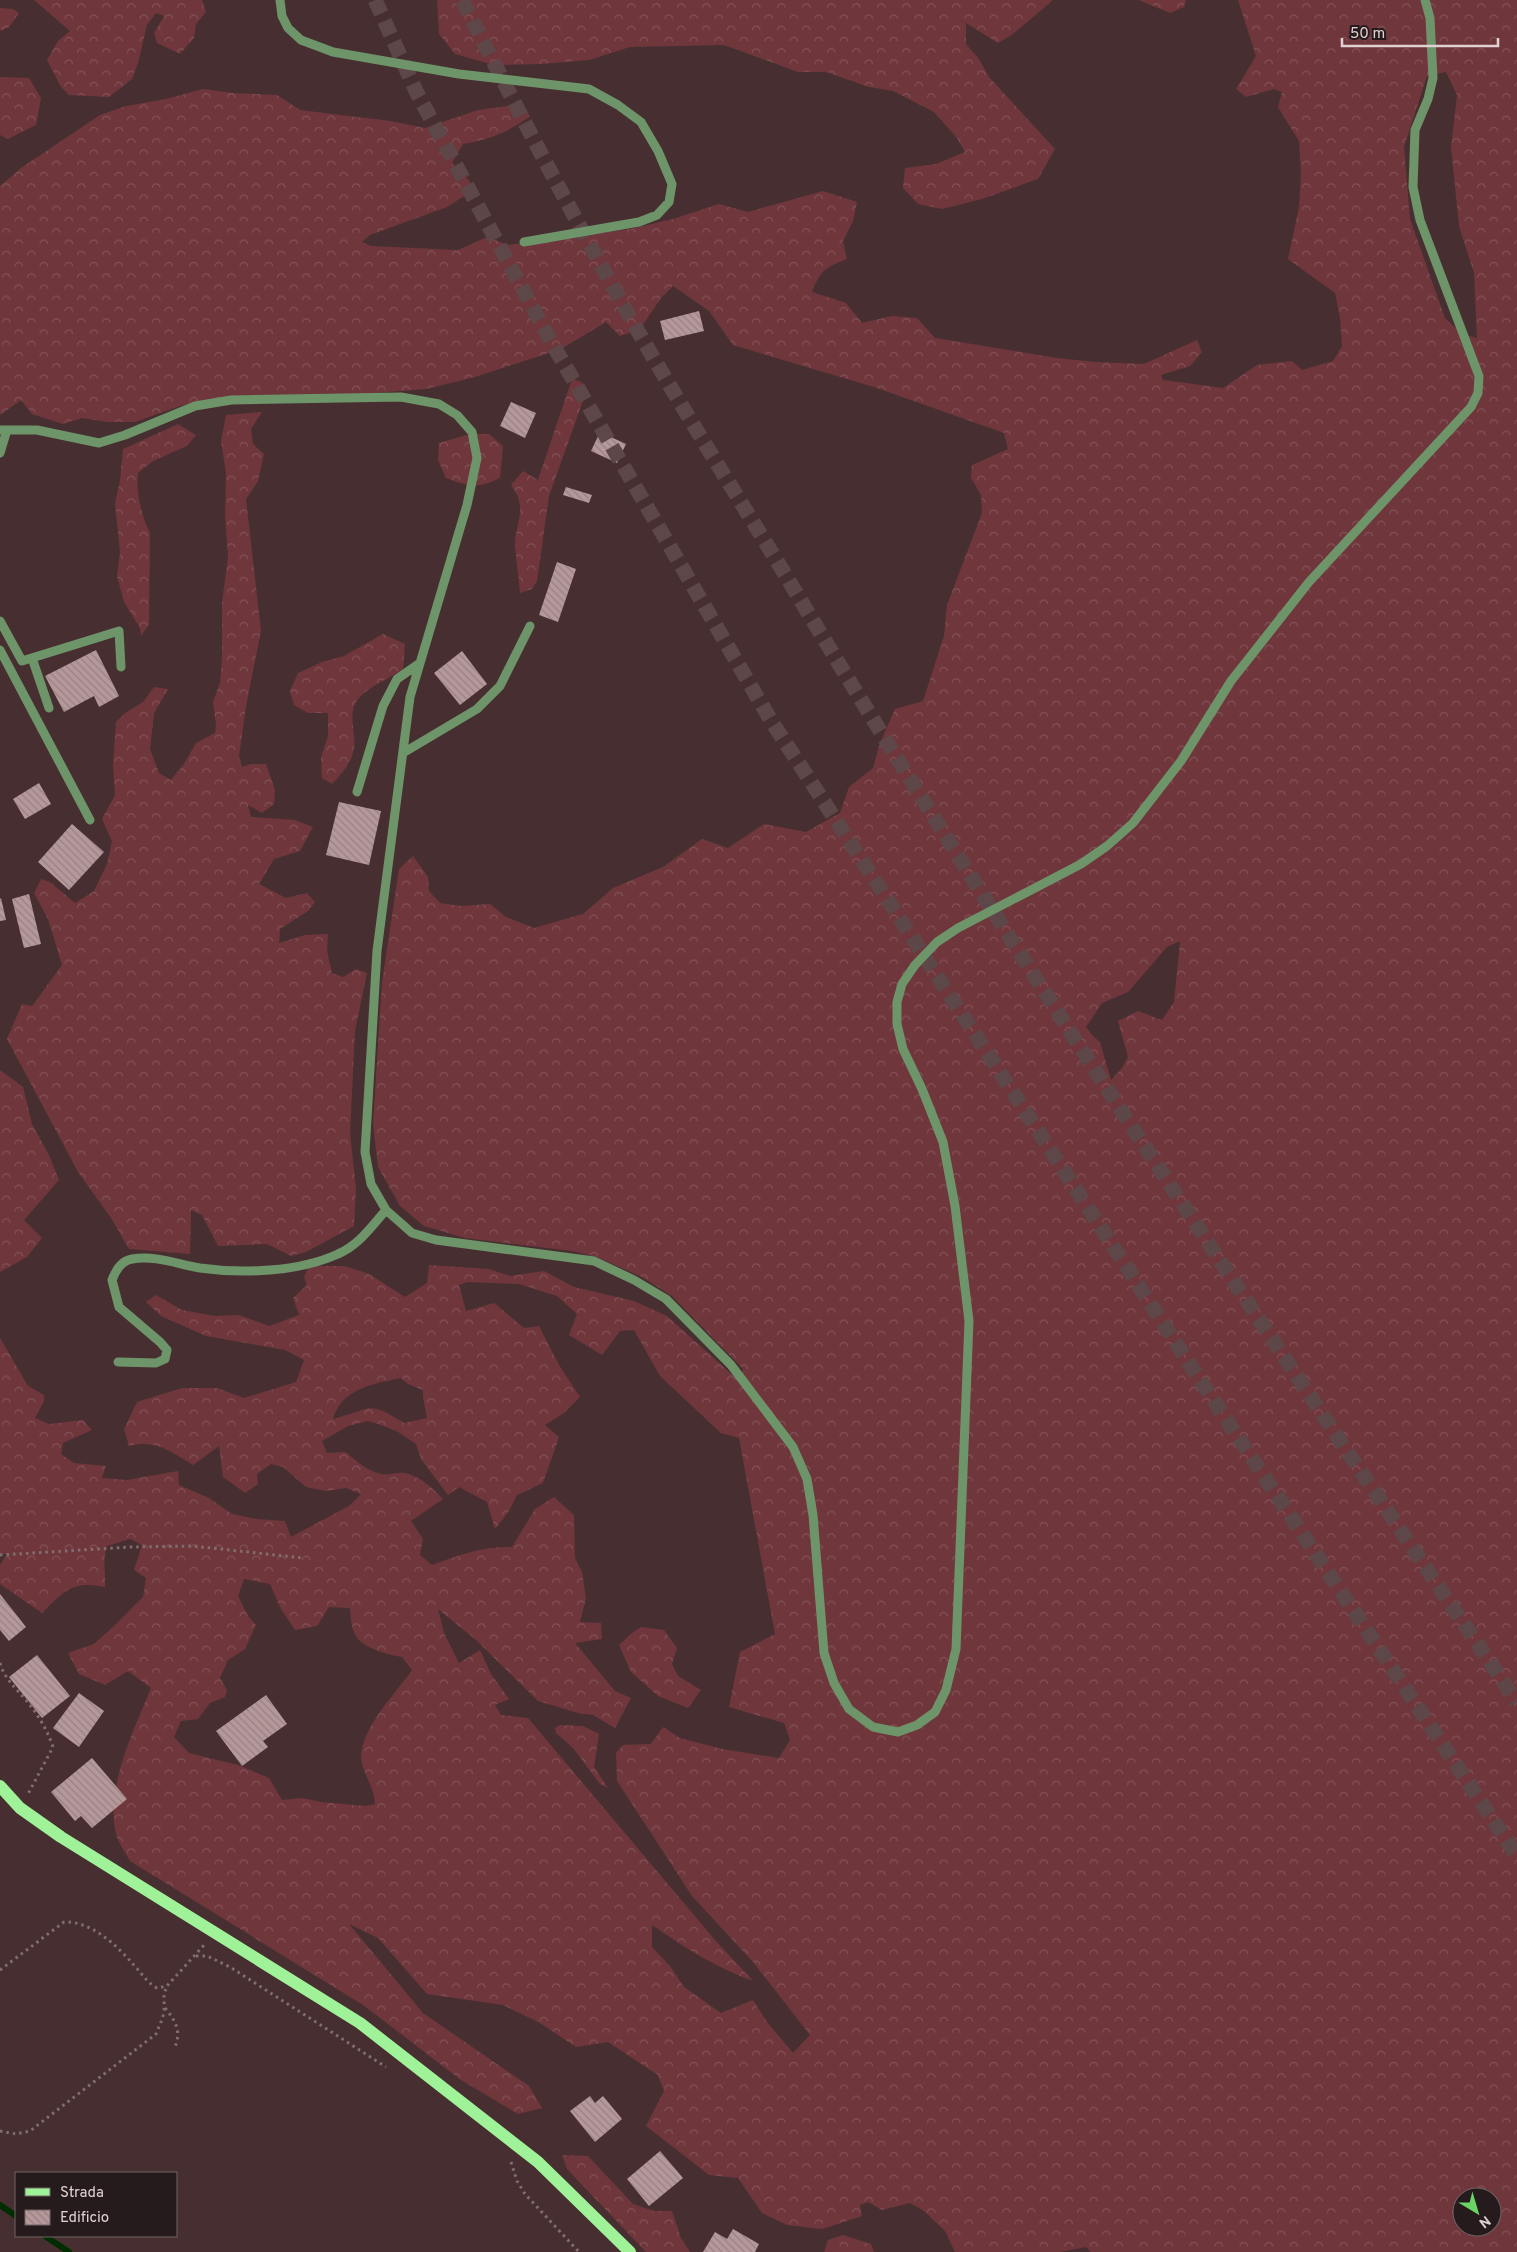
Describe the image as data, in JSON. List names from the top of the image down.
{
  "legend": ["Strada", "Edificio"],
  "scale_bar": "50 m",
  "north": "bottom right"
}
